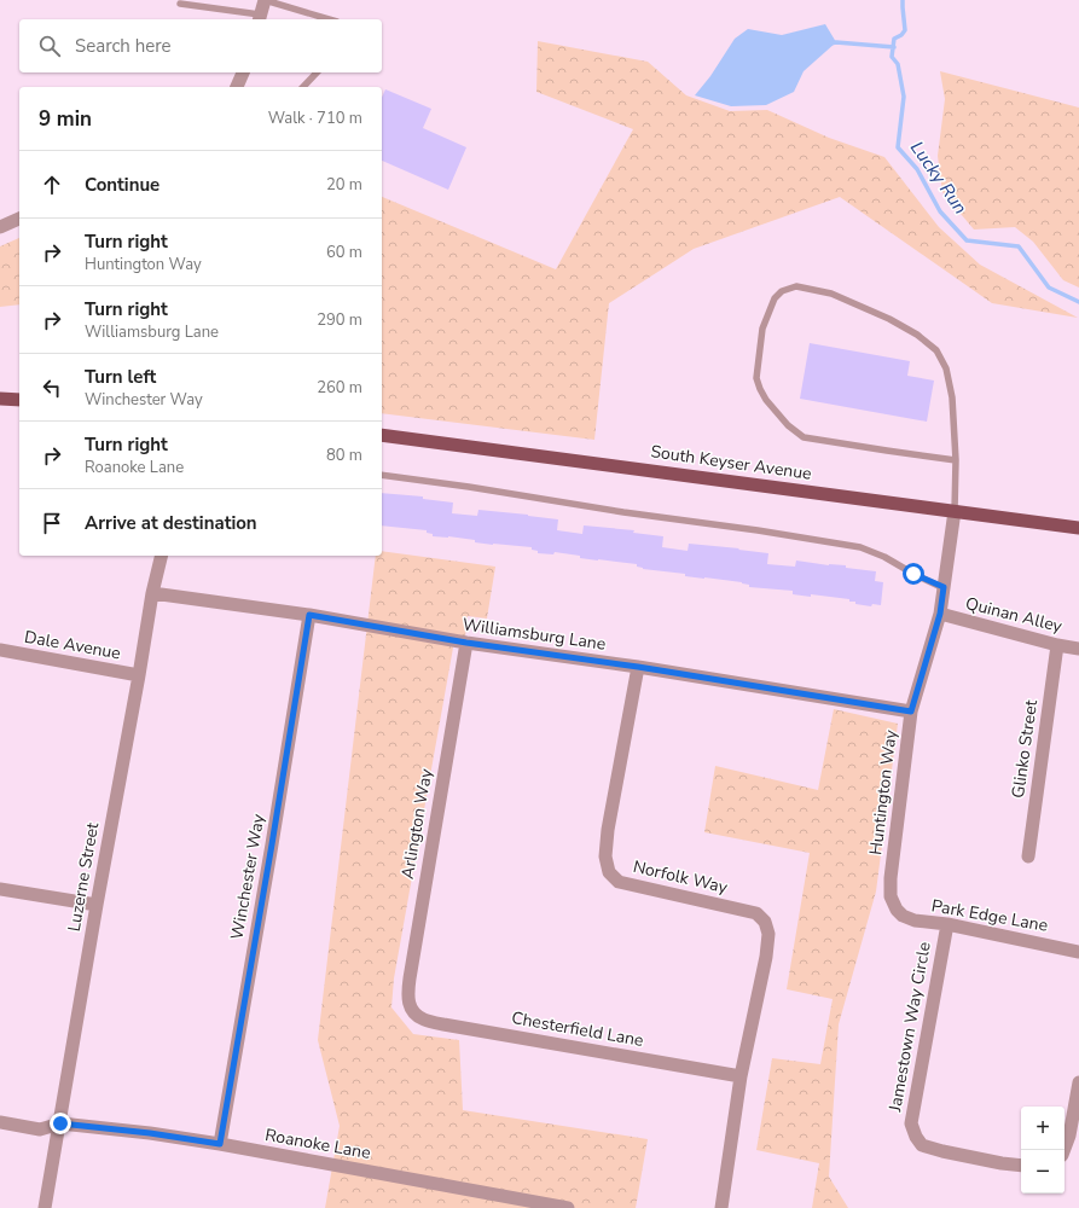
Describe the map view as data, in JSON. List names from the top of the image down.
{
  "streets": {
    "main road": ["South Keyser Avenue"],
    "street": [
      "Quinan Alley",
      "Williamsburg Lane",
      "Dale Avenue",
      "Glinko Street",
      "Huntington Way",
      "Arlington Way",
      "Luzerne Street",
      "Winchester Way",
      "Norfolk Way",
      "Park Edge Lane",
      "Jamestown Way Circle",
      "Chesterfield Lane",
      "Roanoke Lane"
    ]
  },
  "crossings": [
    ["South Keyser Avenue", "Huntington Way"],
    ["Quinan Alley", "Glinko Street"],
    ["Quinan Alley", "Huntington Way"],
    ["Williamsburg Lane", "Huntington Way"],
    ["Williamsburg Lane", "Arlington Way"],
    ["Williamsburg Lane", "Luzerne Street"],
    ["Williamsburg Lane", "Winchester Way"],
    ["Williamsburg Lane", "Norfolk Way"],
    ["Dale Avenue", "Luzerne Street"],
    ["Huntington Way", "Park Edge Lane"],
    ["Arlington Way", "Chesterfield Lane"],
    ["Luzerne Street", "Roanoke Lane"],
    ["Winchester Way", "Roanoke Lane"],
    ["Norfolk Way", "Chesterfield Lane"],
    ["Park Edge Lane", "Jamestown Way Circle"]
  ],
  "water": ["Lucky Run"],
  "page": {
    "search": "Search here",
    "heading": ["9 min", "Walk · 710 m"],
    "list": [
      ["Continue", "20 m"],
      ["Turn right", "Huntington Way", "60 m"],
      ["Turn right", "Williamsburg Lane", "290 m"],
      ["Turn left", "Winchester Way", "260 m"],
      ["Turn right", "Roanoke Lane", "80 m"],
      "Arrive at destination"
    ],
    "map_buttons": ["+", "−"]
  }
}
